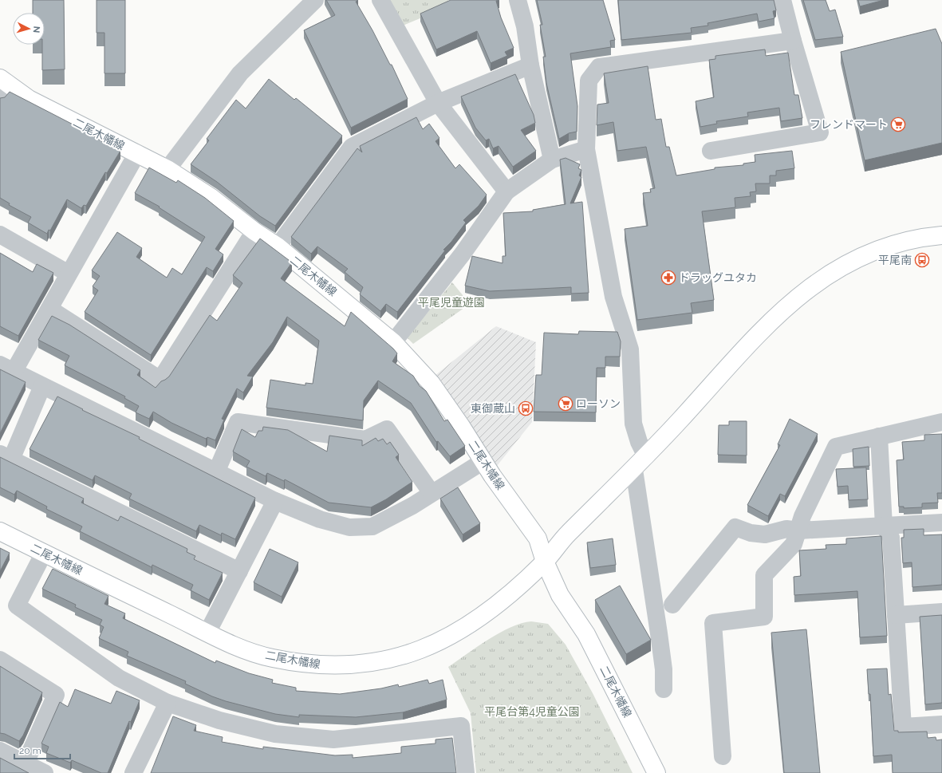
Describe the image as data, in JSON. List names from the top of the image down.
{
  "streets": {
    "main road": ["二尾木幡線"]
  },
  "parks": ["平尾児童遊園", "平尾台第4児童公園"],
  "places": {
    "supermarket": ["フレンドマート", "ローソン"],
    "bus stop": ["平尾南", "東御蔵山"],
    "pharmacy": ["ドラッグユタカ"]
  },
  "scale_bar": "20 m",
  "north": "right"
}
